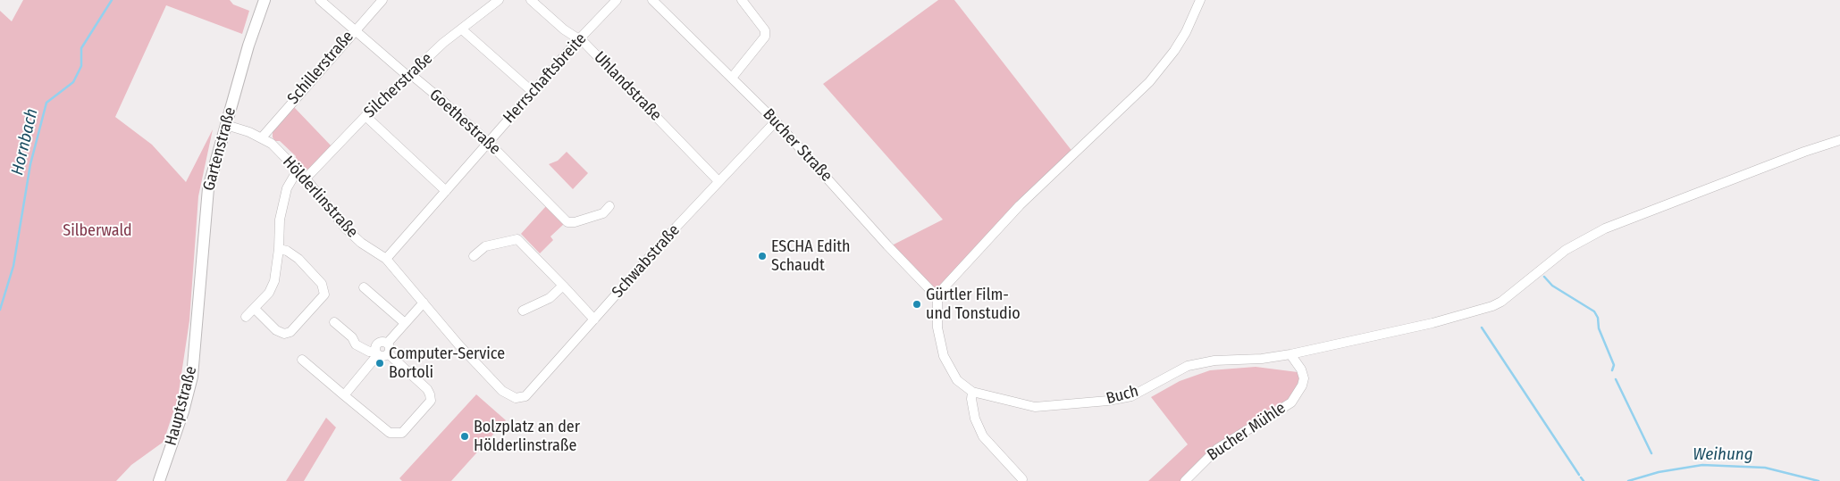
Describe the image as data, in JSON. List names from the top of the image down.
{
  "streets": {
    "main road": ["Gartenstraße", "Hauptstraße"],
    "street": [
      "Schillerstraße",
      "Herrschaftsbreite",
      "Silcherstraße",
      "Uhlandstraße",
      "Goethestraße",
      "Bucher Straße",
      "Hölderlinstraße",
      "Schwabstraße",
      "Buch",
      "Bucher Mühle"
    ]
  },
  "crossings": [
    ["Schillerstraße", "Goethestraße"],
    ["Schillerstraße", "Hölderlinstraße"],
    ["Herrschaftsbreite", "Uhlandstraße"],
    ["Herrschaftsbreite", "Goethestraße"],
    ["Herrschaftsbreite", "Hölderlinstraße"],
    ["Silcherstraße", "Goethestraße"],
    ["Silcherstraße", "Hölderlinstraße"],
    ["Uhlandstraße", "Schwabstraße"],
    ["Bucher Straße", "Schwabstraße"],
    ["Bucher Straße", "Buch"],
    ["Gartenstraße", "Hölderlinstraße"],
    ["Gartenstraße", "Hauptstraße"],
    ["Hölderlinstraße", "Schwabstraße"],
    ["Buch", "Bucher Mühle"]
  ],
  "water": ["Hornbach", "Weihung"],
  "parks": ["Silberwald"],
  "places": [
    "ESCHA Edith Schaudt",
    "Gürtler Film- und Tonstudio",
    "Computer-Service Bortoli",
    "Bolzplatz an der Hölderlinstraße"
  ]
}
